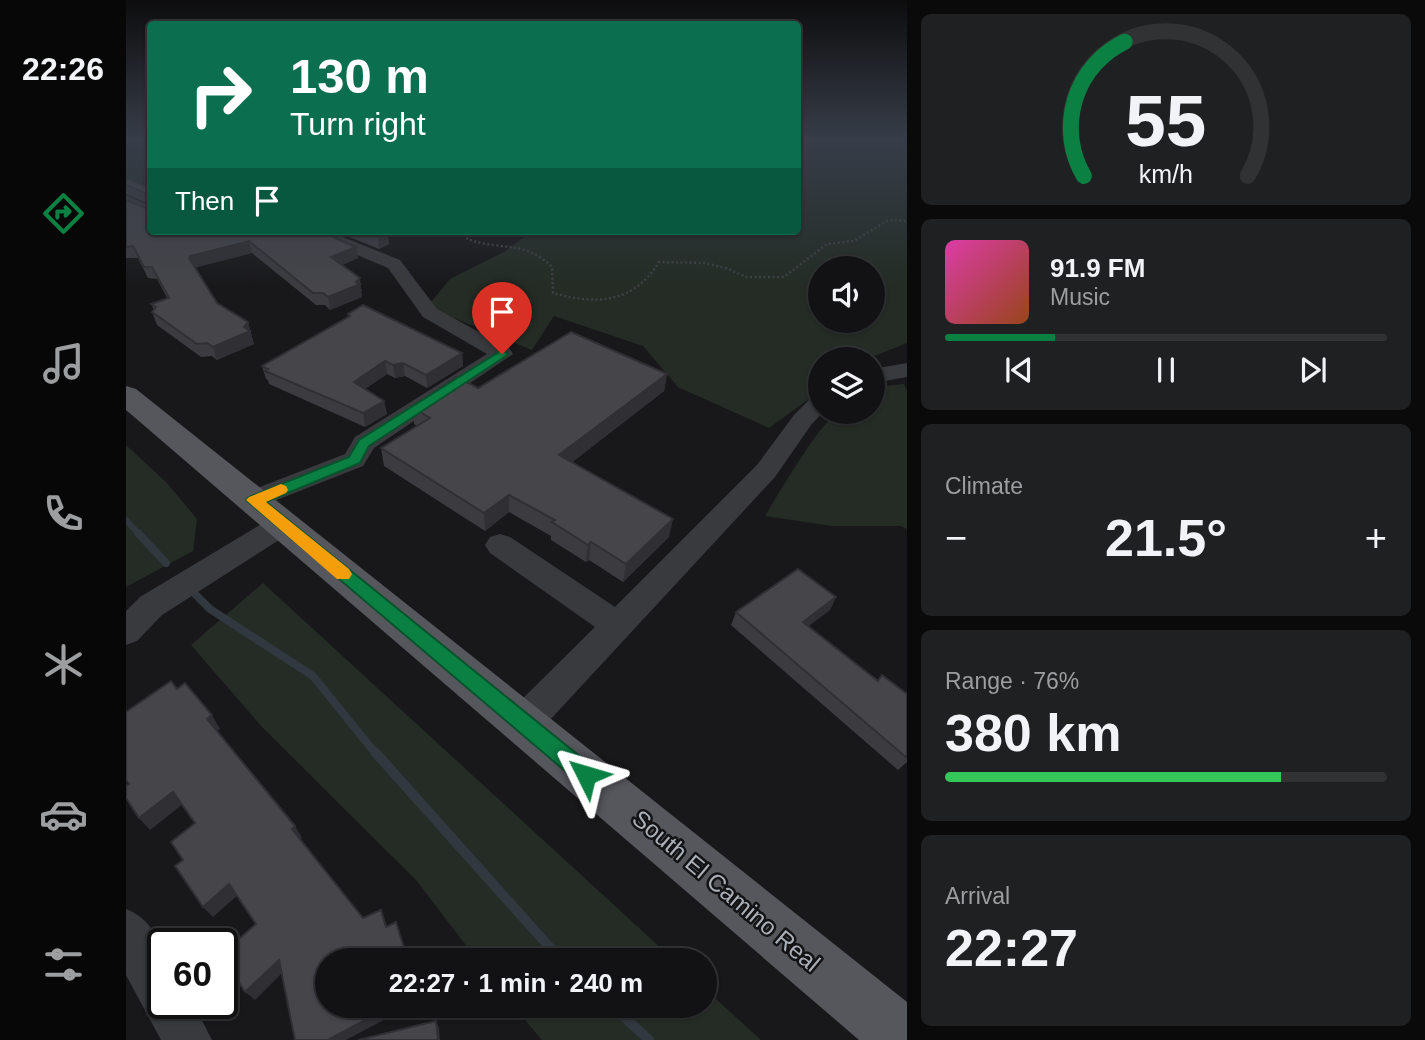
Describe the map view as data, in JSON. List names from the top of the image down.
{
  "streets": {
    "main road": ["South El Camino Real"]
  },
  "page": {
    "tabs": "22:26",
    "turn": ["130 m", "Turn right"],
    "then": "Then",
    "song": ["91.9 FM", "Music"],
    "tile": [
      "Climate",
      ["Range · 76%", "380 km"],
      ["Arrival", "22:27"]
    ],
    "heat": ["−", "21.5°", "+"],
    "limit": "60",
    "trip": "22:27 · 1 min · 240 m",
    "gauge": ["55", "km/h"]
  }
}
